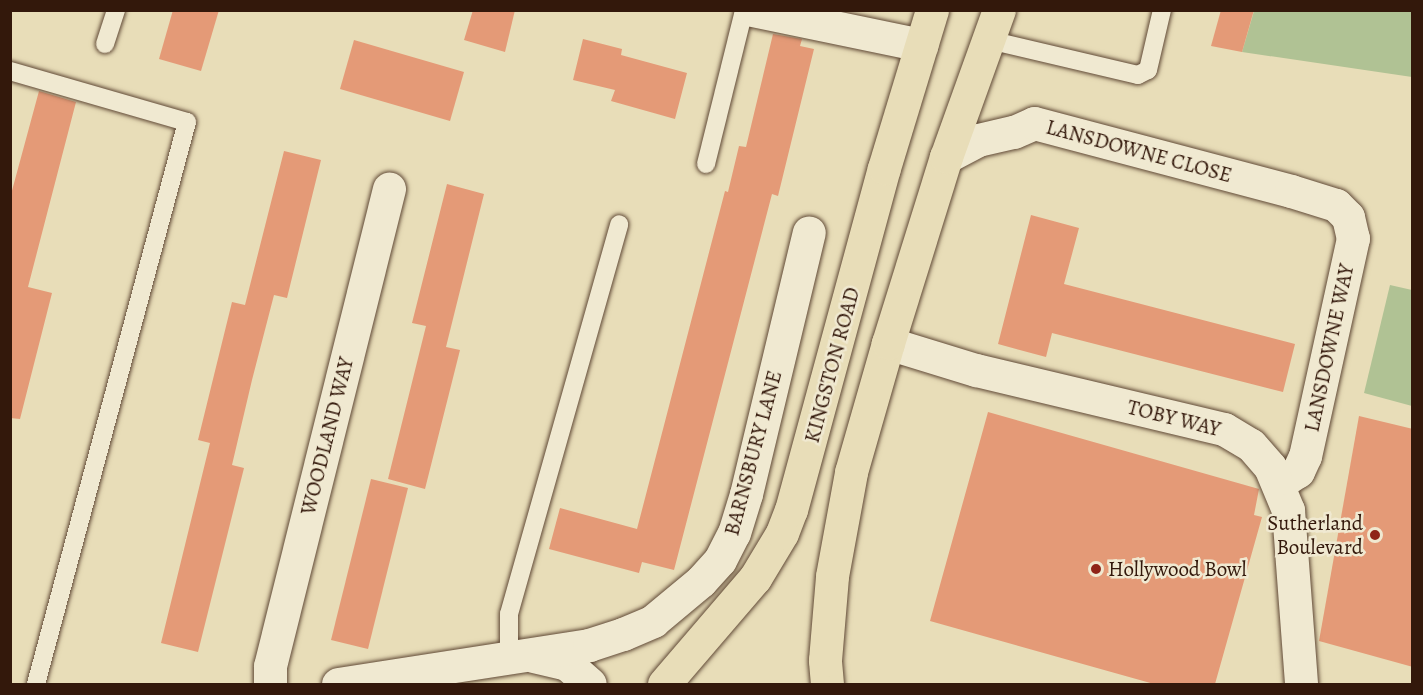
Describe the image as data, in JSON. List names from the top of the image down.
{
  "streets": {
    "highway": ["KINGSTON ROAD"],
    "street": [
      "LANSDOWNE CLOSE",
      "LANSDOWNE WAY",
      "TOBY WAY",
      "WOODLAND WAY",
      "BARNSBURY LANE"
    ]
  },
  "crossings": [
    ["LANSDOWNE CLOSE", "LANSDOWNE WAY"],
    ["LANSDOWNE WAY", "TOBY WAY"]
  ],
  "places": ["Sutherland Boulevard", "Hollywood Bowl"]
}
